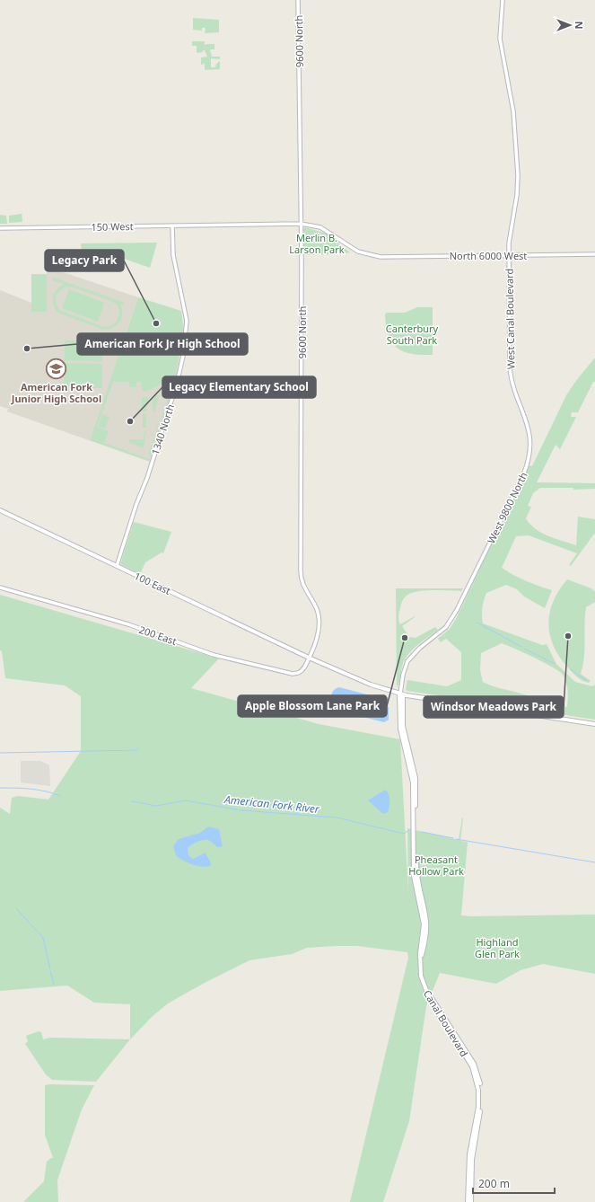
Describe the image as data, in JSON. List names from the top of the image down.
{
  "streets": {
    "main road": ["100 East", "Canal Boulevard"],
    "street": [
      "9600 North",
      "150 West",
      "North 6000 West",
      "West Canal Boulevard",
      "1340 North",
      "West 9800 North",
      "200 East"
    ]
  },
  "crossings": [
    ["9600 North", "150 West"],
    ["9600 North", "North 6000 West"],
    ["9600 North", "100 East"],
    ["9600 North", "200 East"],
    ["150 West", "North 6000 West"],
    ["150 West", "1340 North"],
    ["North 6000 West", "West Canal Boulevard"],
    ["West Canal Boulevard", "West 9800 North"],
    ["1340 North", "100 East"],
    ["West 9800 North", "100 East"],
    ["West 9800 North", "Canal Boulevard"],
    ["100 East", "200 East"],
    ["100 East", "Canal Boulevard"]
  ],
  "water": ["American Fork River"],
  "parks": [
    "Merlin B. Larson Park",
    "Canterbury South Park",
    "Pheasant Hollow Park",
    "Highland Glen Park"
  ],
  "places": {
    "other": [
      "Legacy Park",
      "American Fork Jr High School",
      "Legacy Elementary School",
      "Windsor Meadows Park",
      "Apple Blossom Lane Park"
    ],
    "school or university": ["American Fork Junior High School"]
  },
  "scale_bar": "200 m",
  "north": "right"
}
